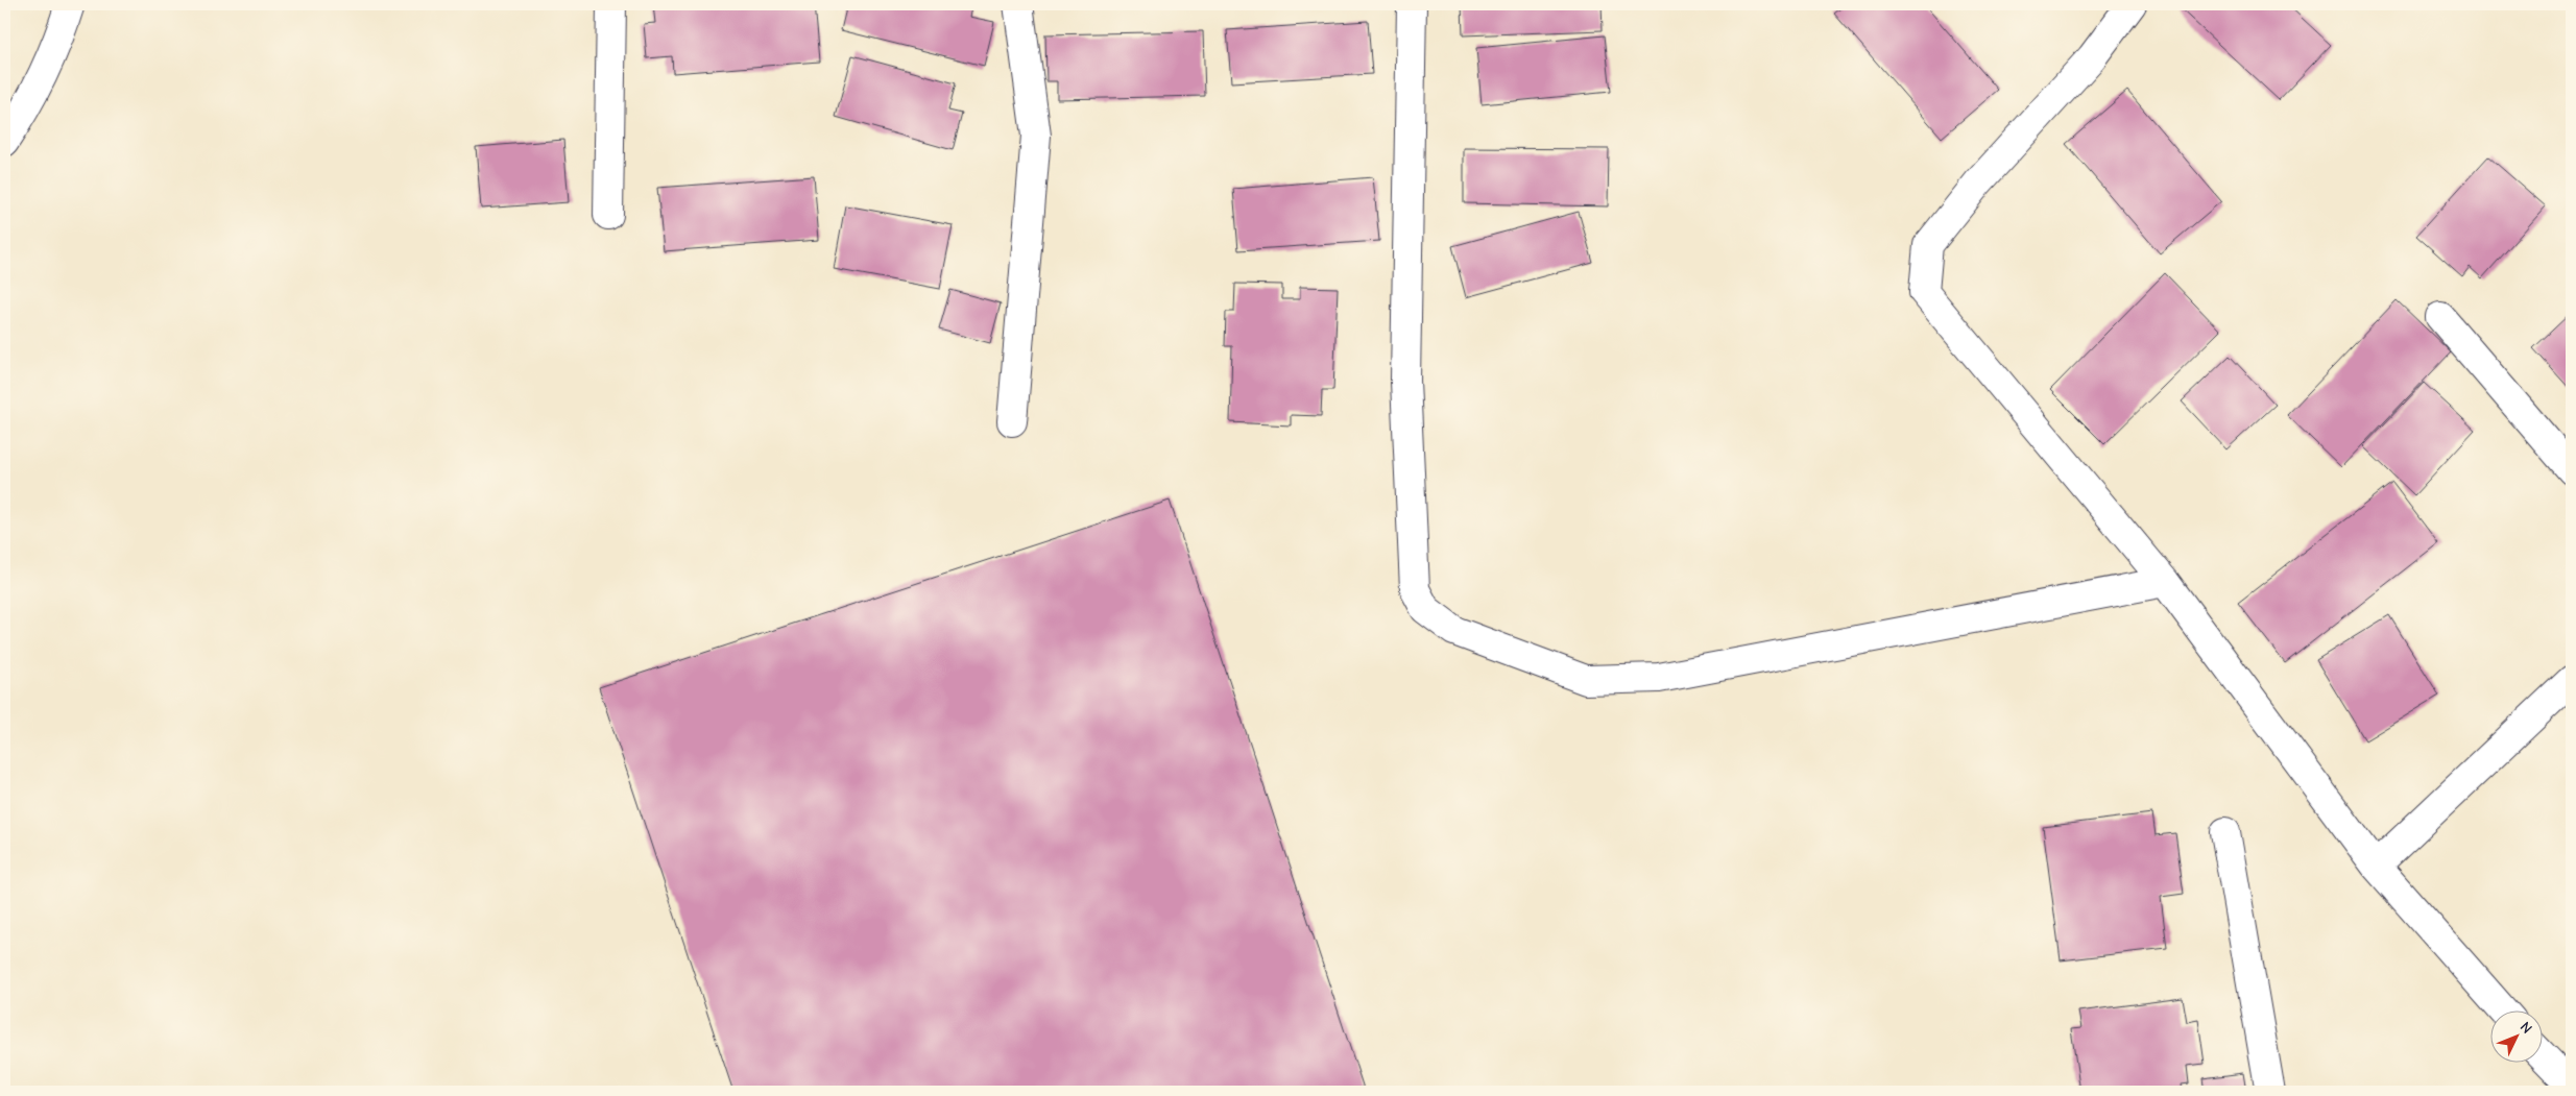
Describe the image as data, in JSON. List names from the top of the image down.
{
  "north": "top right"
}
